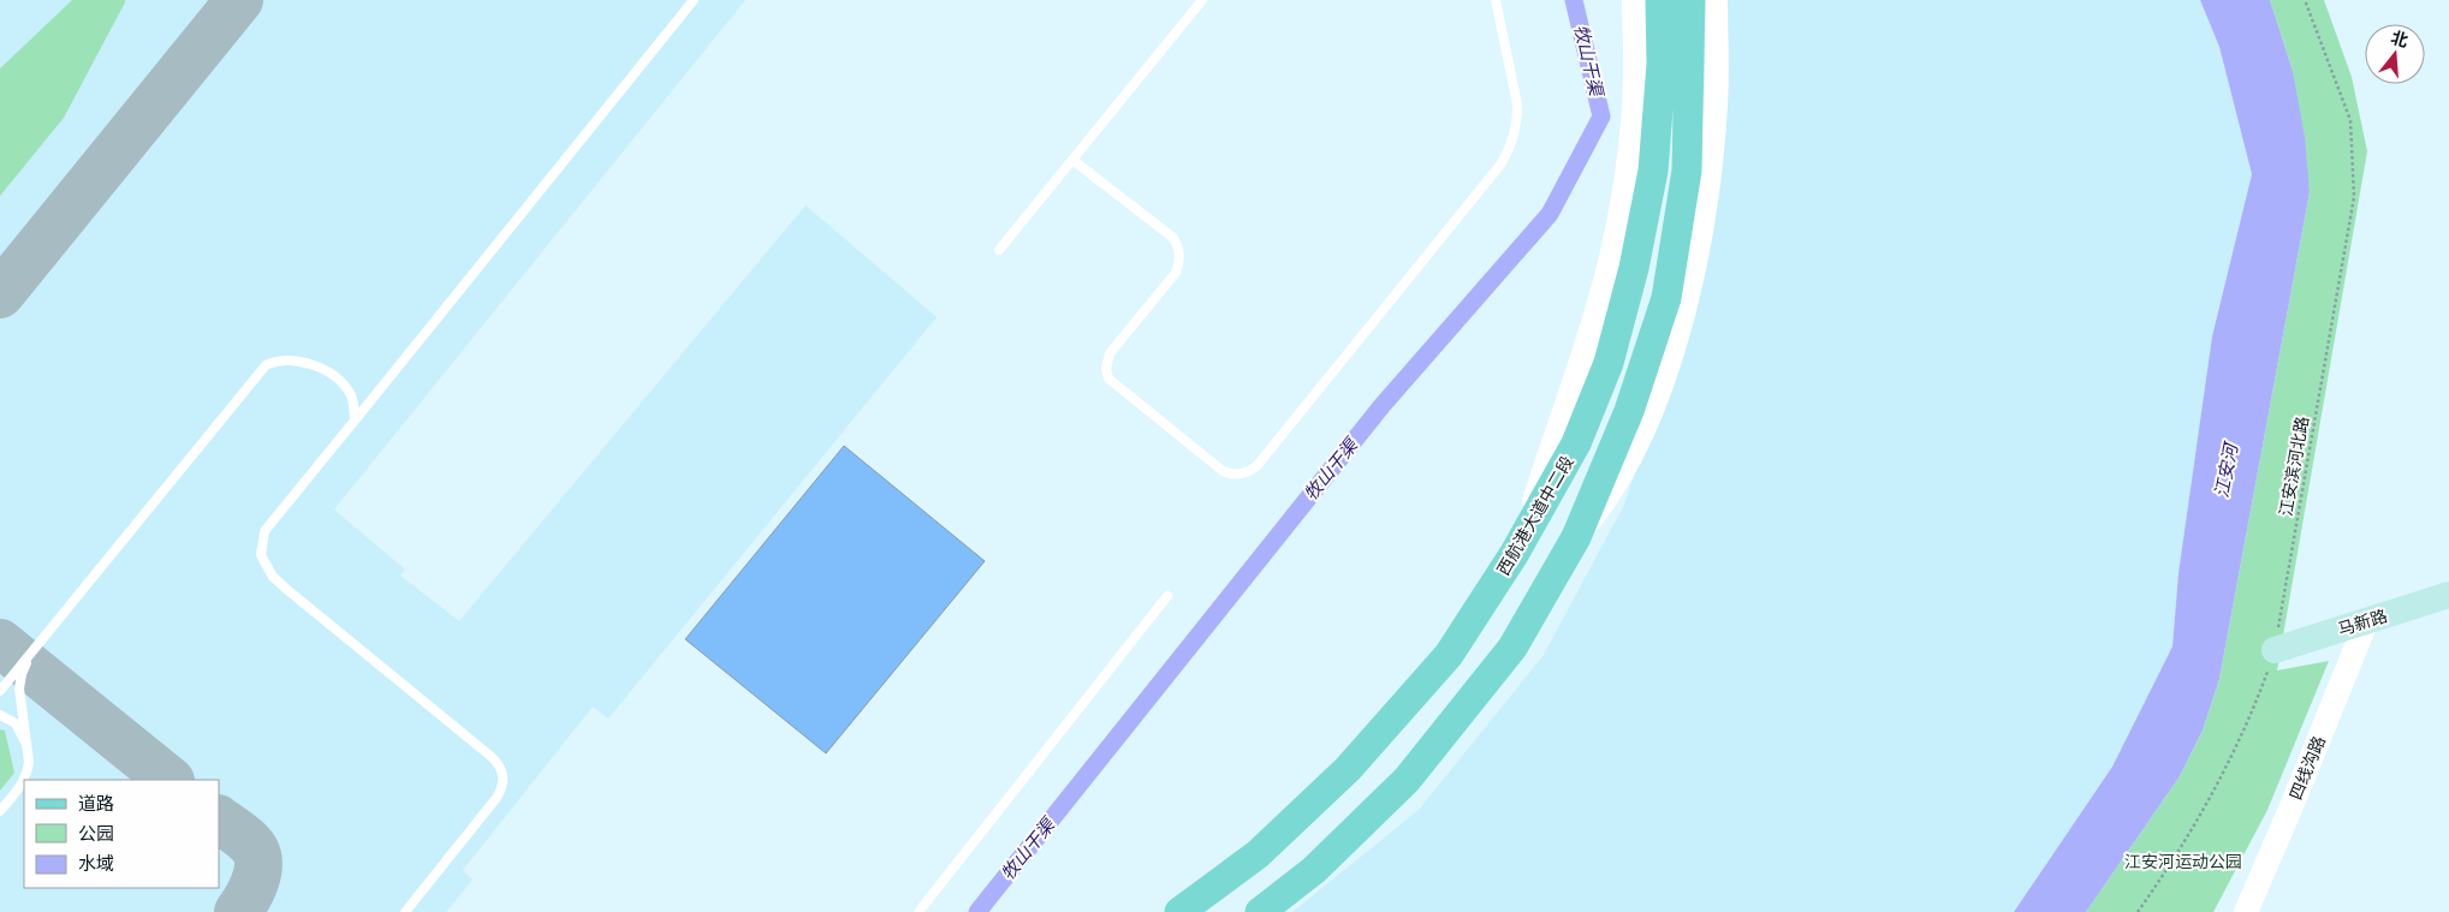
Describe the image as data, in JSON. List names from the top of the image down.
{
  "streets": {
    "main road": ["西航港大道中二段", "马新路"],
    "street": ["四线沟路"],
    "path": ["江安滨河北路"]
  },
  "crossings": [
    ["江安滨河北路", "马新路"],
    ["马新路", "四线沟路"]
  ],
  "water": ["牧山干渠", "江安河"],
  "parks": ["江安河运动公园"],
  "legend": ["道路", "公园", "水域"],
  "north": "top"
}
